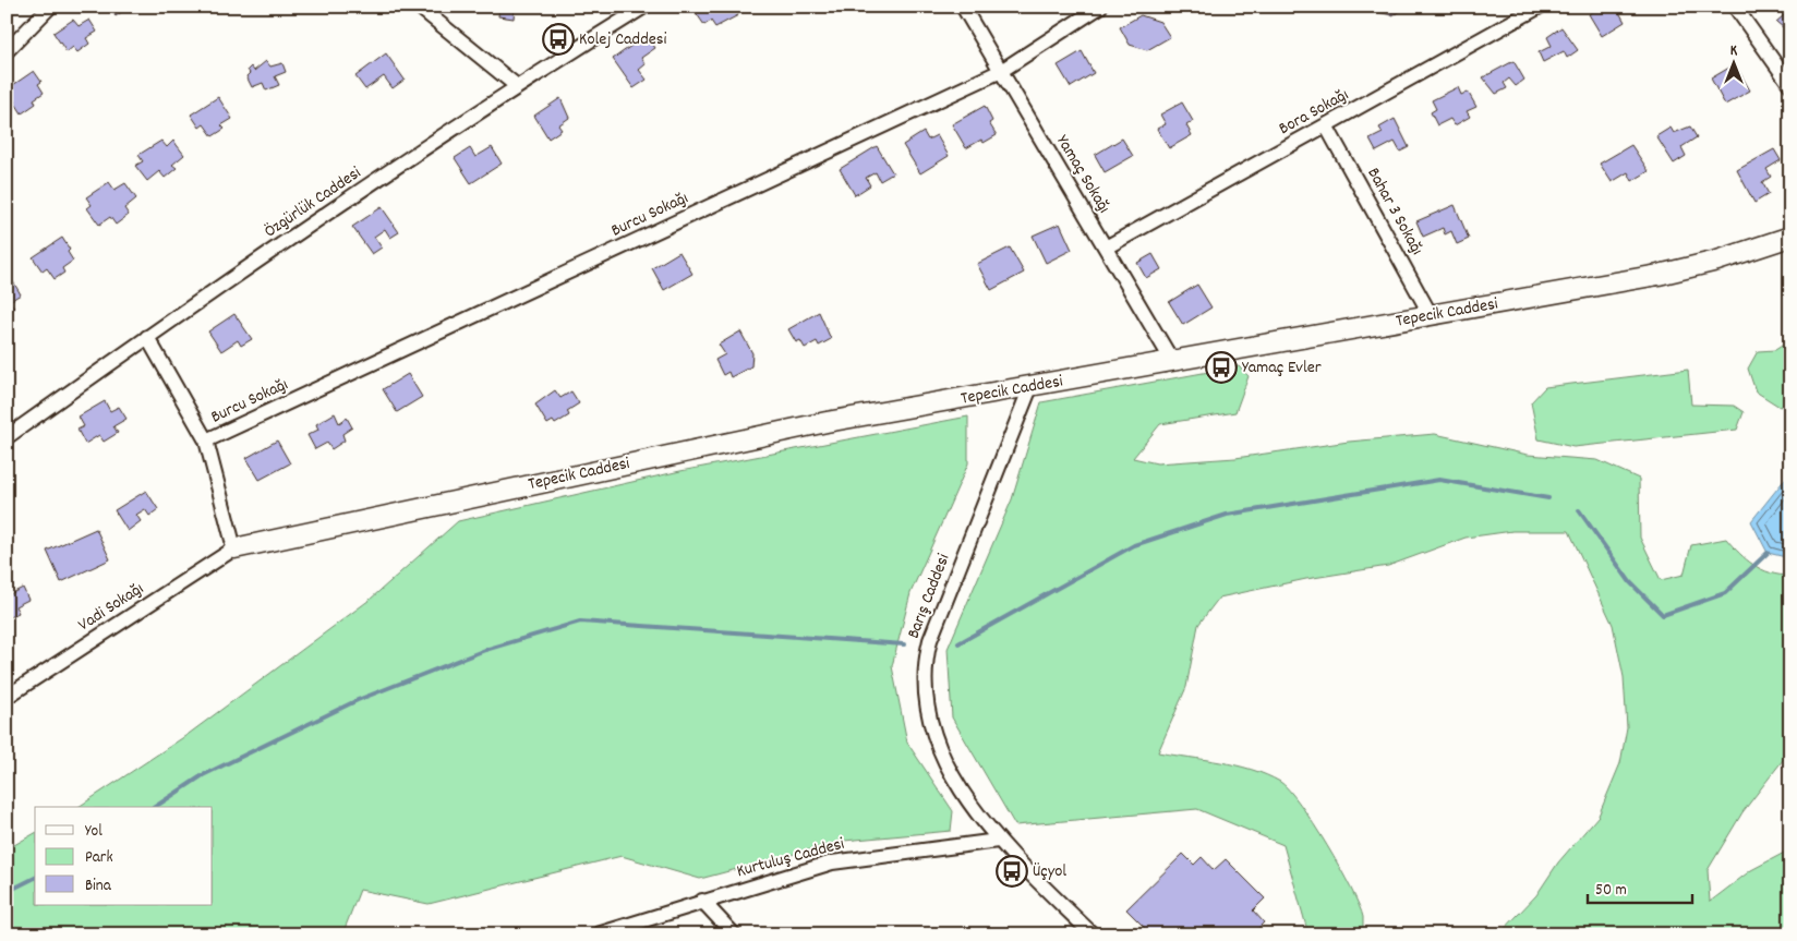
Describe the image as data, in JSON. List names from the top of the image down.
{
  "streets": {
    "street": [
      "Bora Sokağı",
      "Yamaç Sokağı",
      "Özgürlük Caddesi",
      "Bahar 3 Sokağı",
      "Burcu Sokağı",
      "Tepecik Caddesi",
      "Barış Caddesi",
      "Vadi Sokağı",
      "Kurtuluş Caddesi"
    ]
  },
  "crossings": [
    ["Bora Sokağı", "Yamaç Sokağı"],
    ["Bora Sokağı", "Bahar 3 Sokağı"],
    ["Yamaç Sokağı", "Burcu Sokağı"],
    ["Yamaç Sokağı", "Tepecik Caddesi"],
    ["Bahar 3 Sokağı", "Tepecik Caddesi"],
    ["Tepecik Caddesi", "Barış Caddesi"],
    ["Tepecik Caddesi", "Vadi Sokağı"],
    ["Barış Caddesi", "Kurtuluş Caddesi"]
  ],
  "places": {
    "bus stop": ["Kolej Caddesi", "Yamaç Evler", "Üçyol"]
  },
  "legend": ["Yol", "Park", "Bina"],
  "scale_bar": "50 m",
  "north": "top"
}
